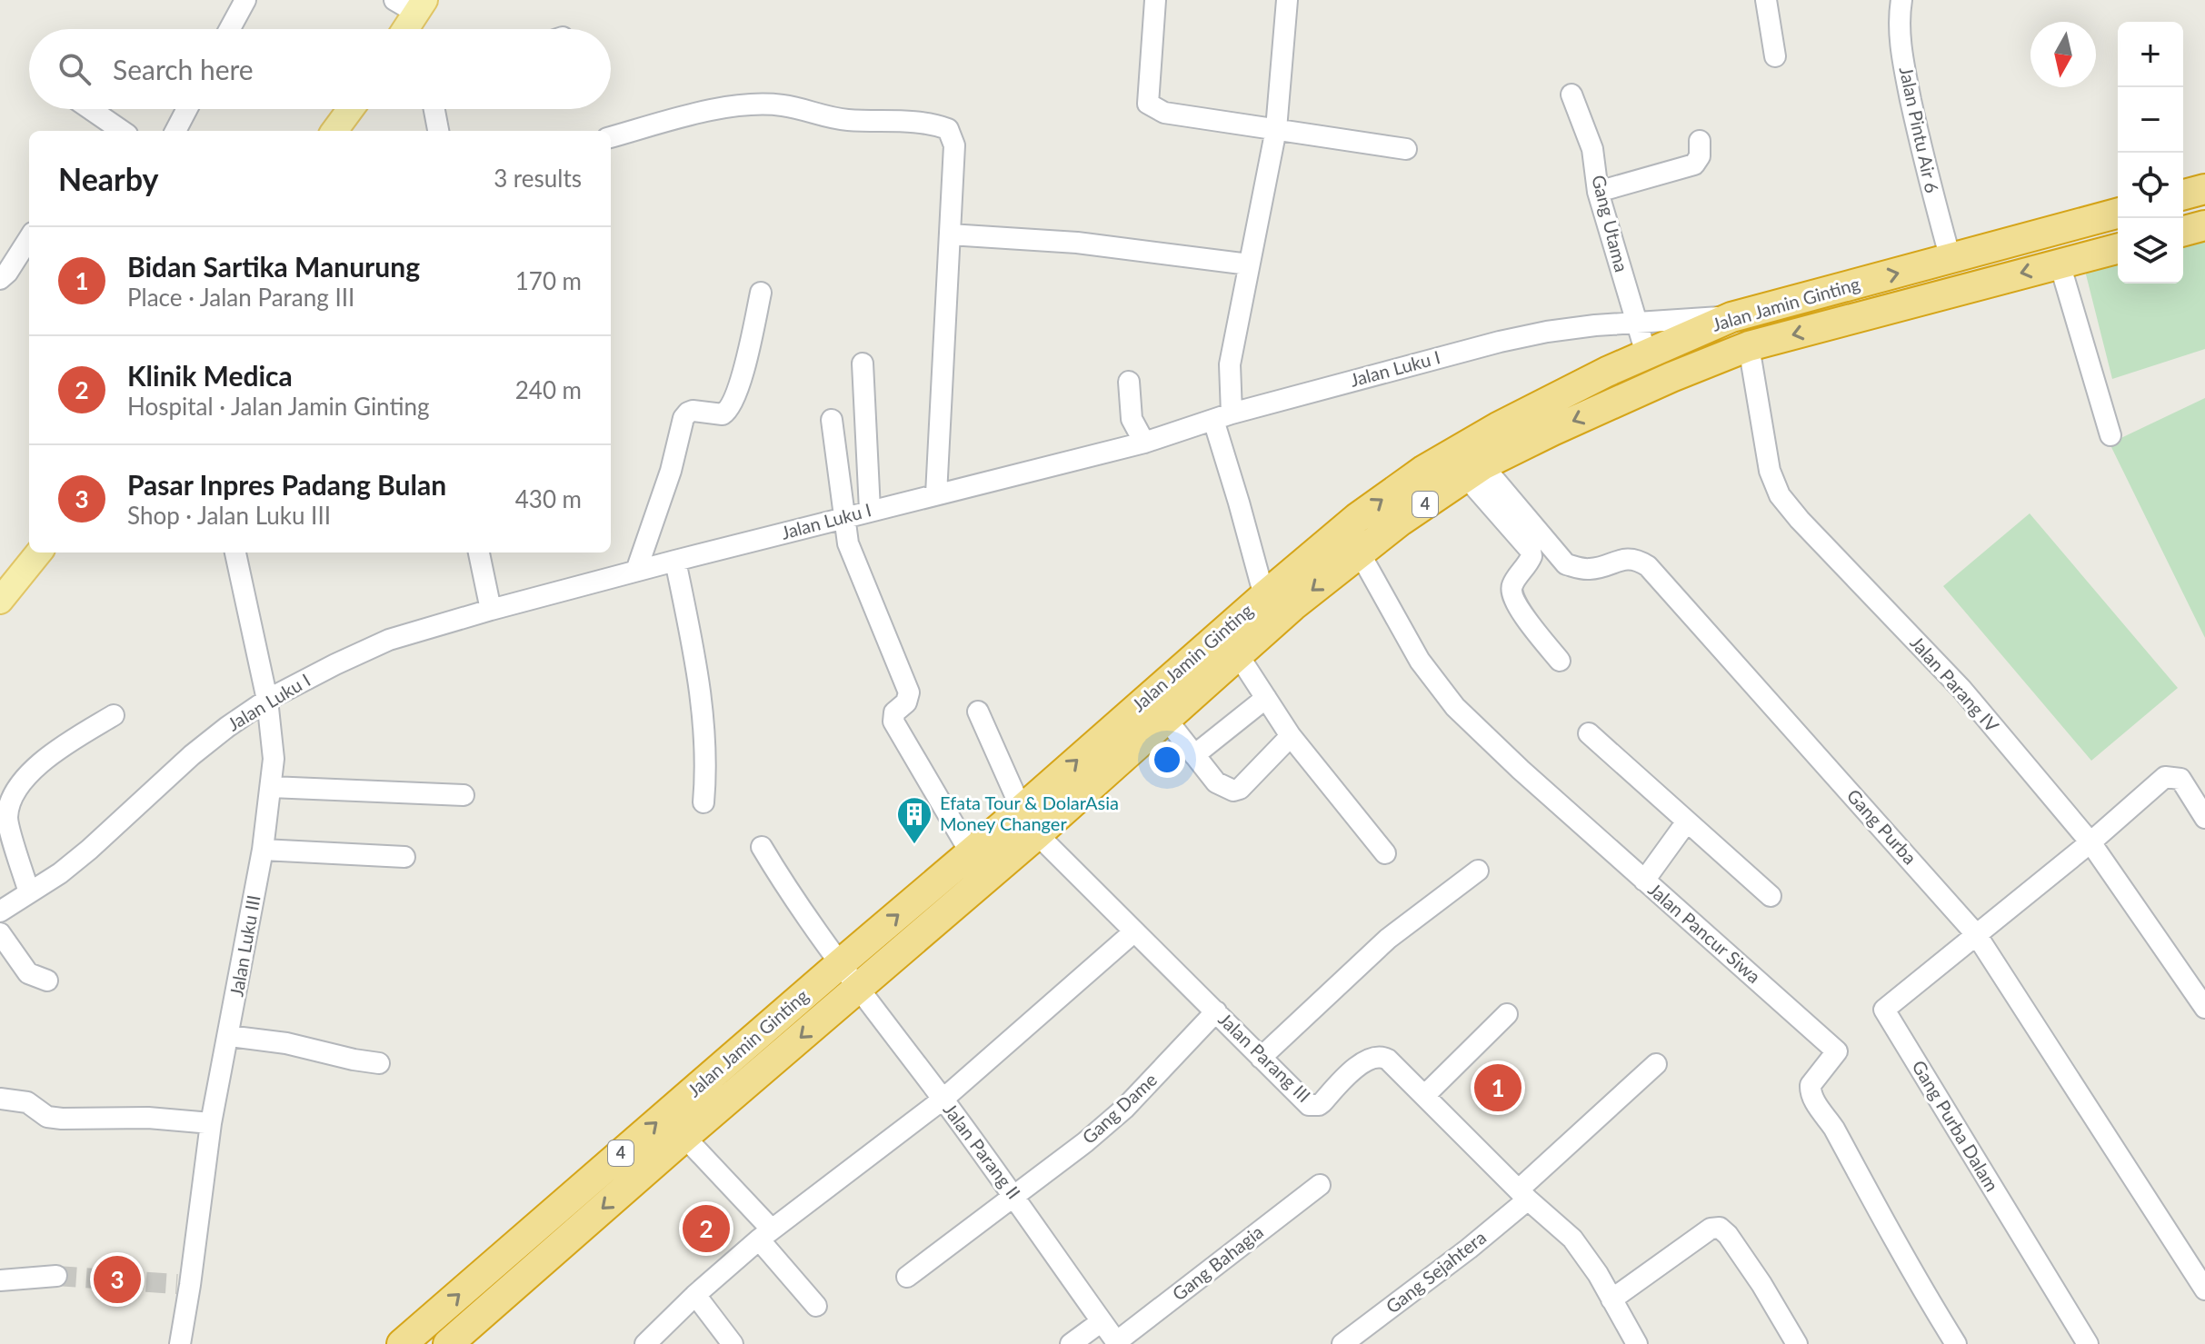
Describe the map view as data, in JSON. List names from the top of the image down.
{
  "streets": {
    "highway": ["Jalan Jamin Ginting", "4"],
    "street": [
      "Jalan Pintu Air 6",
      "Gang Utama",
      "Jalan Luku I",
      "Jalan Parang IV",
      "Gang Purba",
      "Jalan Pancur Siwa",
      "Jalan Luku III",
      "Jalan Parang III",
      "Gang Dame",
      "Gang Purba Dalam",
      "Jalan Parang II",
      "Gang Bahagia",
      "Gang Sejahtera"
    ]
  },
  "crossings": [
    ["Jalan Pintu Air 6", "Jalan Jamin Ginting"],
    ["Gang Utama", "Jalan Jamin Ginting"],
    ["Gang Utama", "Jalan Luku I"],
    ["Jalan Jamin Ginting", "Jalan Luku I"],
    ["Jalan Jamin Ginting", "Jalan Parang IV"],
    ["Jalan Jamin Ginting", "Gang Purba"],
    ["Jalan Jamin Ginting", "Jalan Pancur Siwa"],
    ["Jalan Jamin Ginting", "Jalan Parang III"],
    ["Jalan Jamin Ginting", "Jalan Parang II"],
    ["Jalan Luku I", "Jalan Luku III"],
    ["Gang Purba", "Gang Purba Dalam"],
    ["Jalan Parang III", "Gang Dame"],
    ["Jalan Parang III", "Gang Sejahtera"],
    ["Gang Dame", "Jalan Parang II"],
    ["Jalan Parang II", "Gang Bahagia"]
  ],
  "places": {
    "building": ["Efata Tour & DolarAsia Money Changer"]
  },
  "north": "bottom",
  "page": {
    "map_buttons": ["+", "−"],
    "search": "Search here",
    "heading": ["Nearby", "3 results"],
    "list": [
      {
        "mark": "1",
        "name": "Bidan Sartika Manurung",
        "note": "Place · Jalan Parang III",
        "value": "170 m"
      },
      {
        "mark": "2",
        "name": "Klinik Medica",
        "note": "Hospital · Jalan Jamin Ginting",
        "value": "240 m"
      },
      {
        "mark": "3",
        "name": "Pasar Inpres Padang Bulan",
        "note": "Shop · Jalan Luku III",
        "value": "430 m"
      }
    ],
    "pins": ["1", "2", "3"]
  }
}
